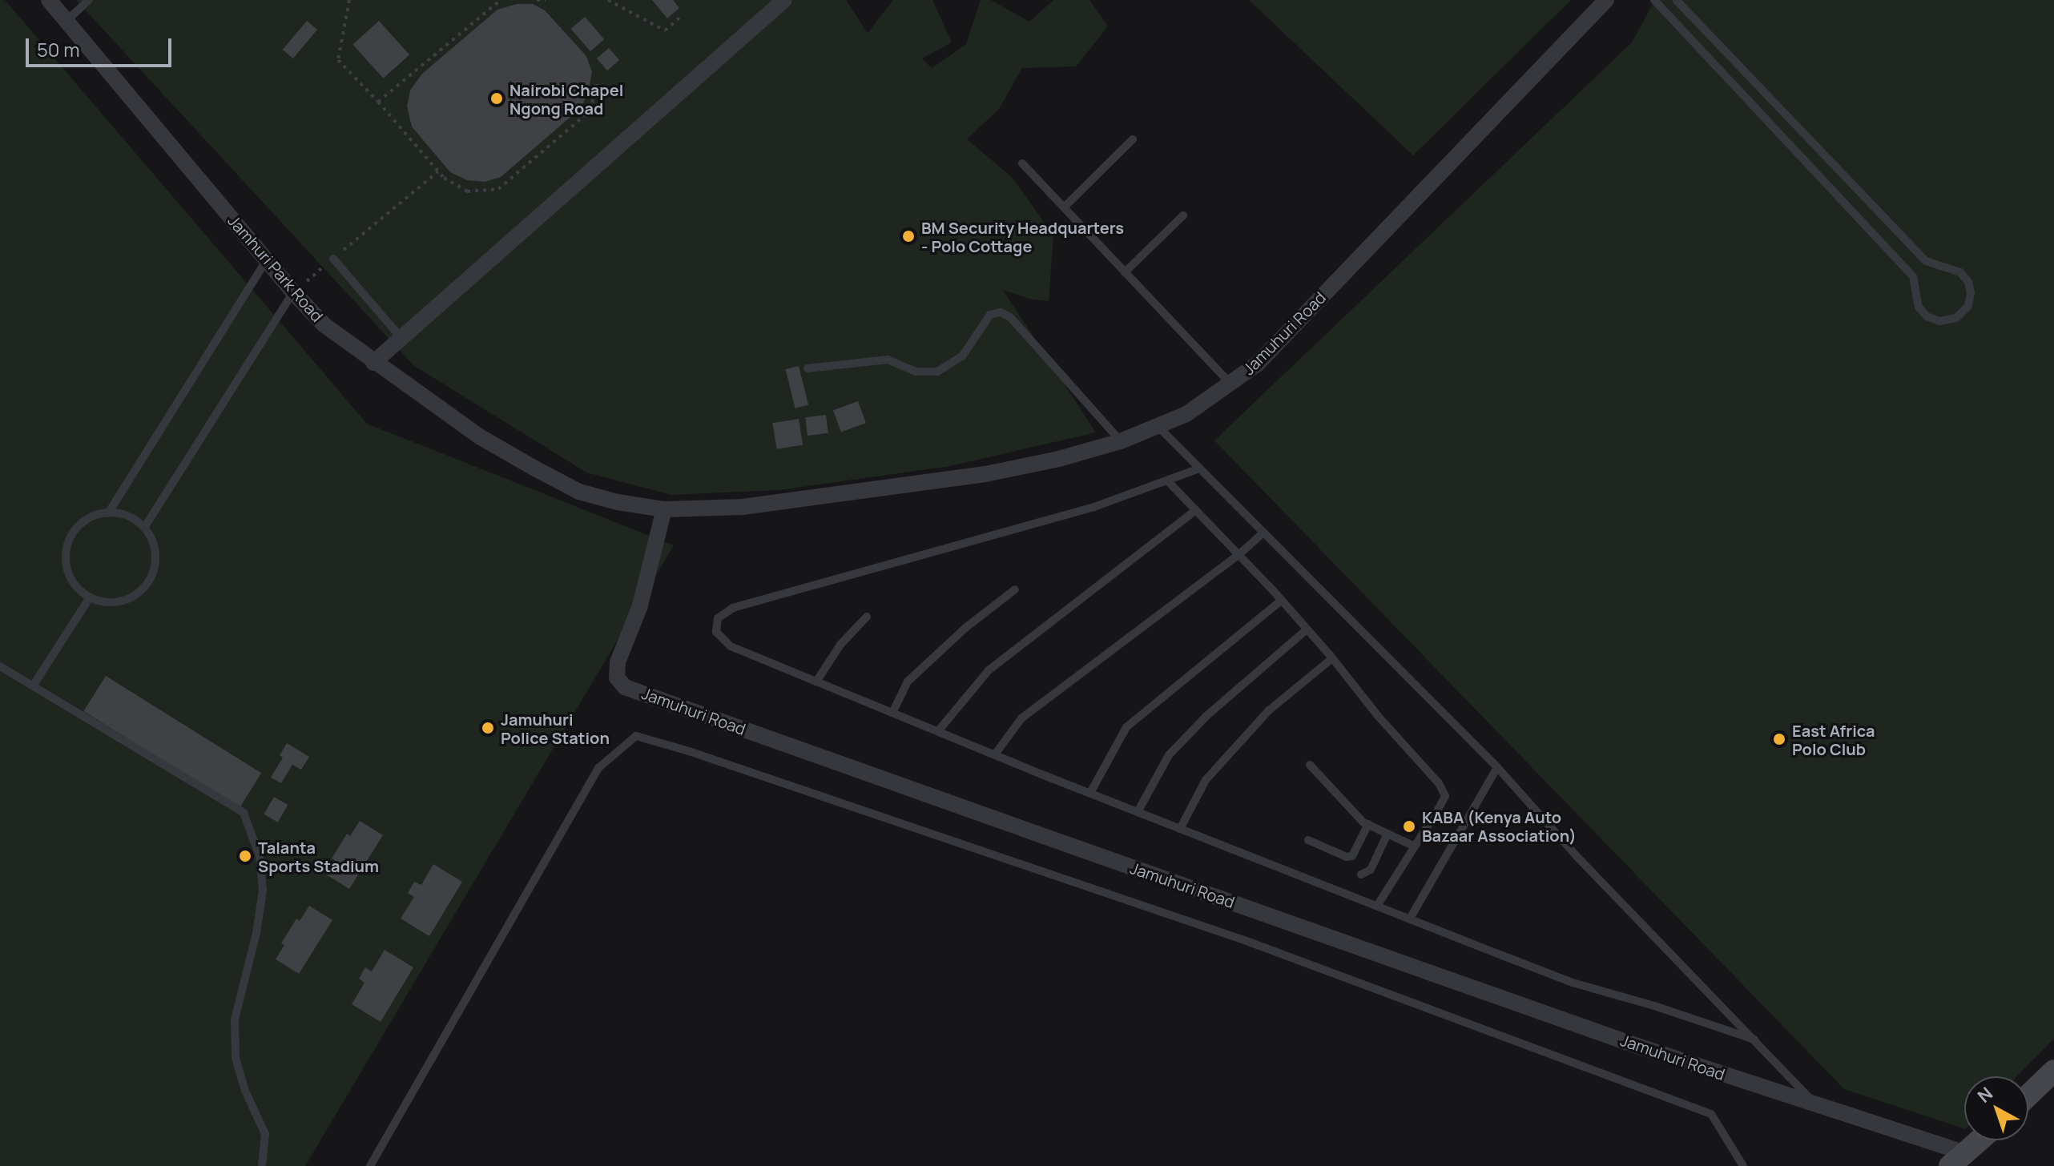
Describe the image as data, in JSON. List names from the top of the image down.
{
  "streets": {
    "street": ["Jamhuri Park Road", "Jamuhuri Road"]
  },
  "crossings": [
    ["Jamhuri Park Road", "Jamuhuri Road"]
  ],
  "places": [
    "Nairobi Chapel Ngong Road",
    "BM Security Headquarters - Polo Cottage",
    "Jamuhuri Police Station",
    "East Africa Polo Club",
    "KABA (Kenya Auto Bazaar Association)",
    "Talanta Sports Stadium"
  ],
  "scale_bar": "50 m",
  "north": "top left"
}
